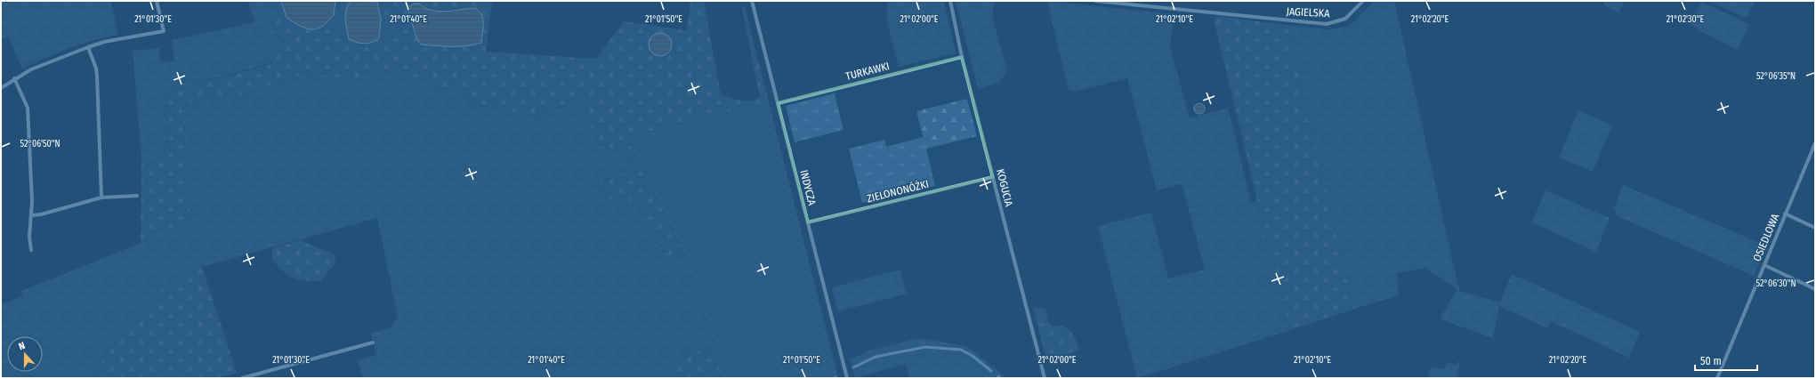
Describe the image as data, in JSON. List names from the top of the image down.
{
  "streets": {
    "street": [
      "JAGIELSKA",
      "TURKAWKI",
      "INDYCZA",
      "KOGUCIA",
      "ZIELONONÓŻKI",
      "OSIEDLOWA"
    ]
  },
  "crossings": [
    ["TURKAWKI", "INDYCZA"],
    ["TURKAWKI", "KOGUCIA"],
    ["INDYCZA", "ZIELONONÓŻKI"],
    ["KOGUCIA", "ZIELONONÓŻKI"]
  ],
  "scale_bar": "50 m",
  "north": "top",
  "coordinates": [
    "21°01'30\"E",
    "21°01'40\"E",
    "21°01'50\"E",
    "21°02'00\"E",
    "21°02'10\"E",
    "21°02'20\"E",
    "21°02'30\"E",
    "52°06'35\"N",
    "52°06'50\"N",
    "52°06'30\"N"
  ]
}
